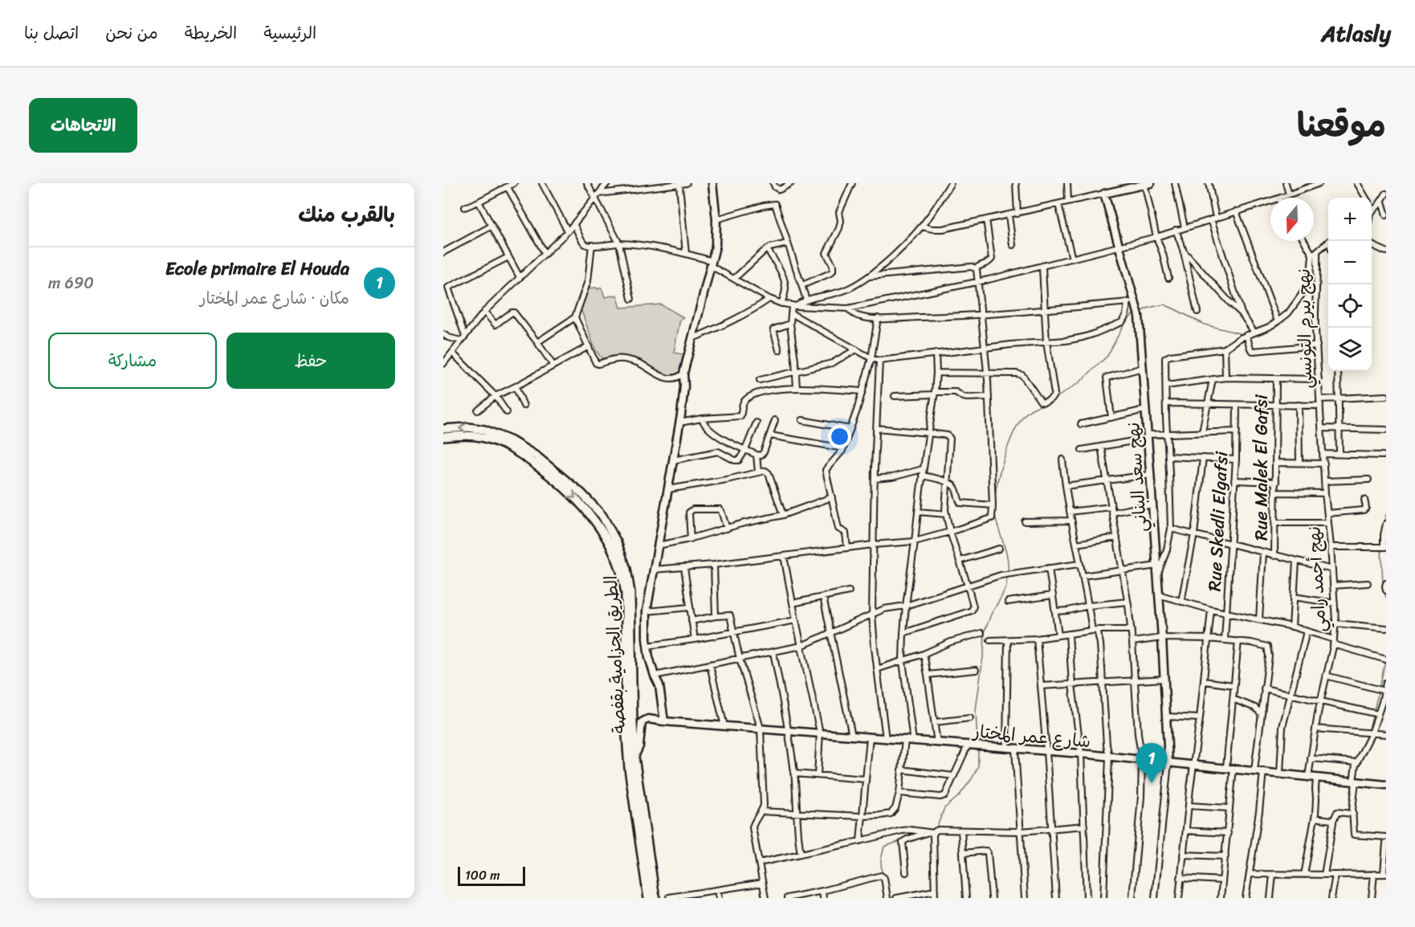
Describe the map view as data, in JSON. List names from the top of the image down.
{
  "streets": {
    "main road": ["الطريق الحزامية بقفصة"],
    "street": [
      "نهج بيرم التونسي",
      "Rue Malek El Gafsi",
      "نهج سعد البناني",
      "Rue Skedli Elgafsi",
      "نهج أحمد رامي",
      "شارع عمر المختار"
    ]
  },
  "crossings": [
    ["نهج بيرم التونسي", "نهج أحمد رامي"],
    ["نهج سعد البناني", "شارع عمر المختار"],
    ["نهج أحمد رامي", "شارع عمر المختار"],
    ["الطريق الحزامية بقفصة", "شارع عمر المختار"]
  ],
  "scale_bar": "100 m",
  "north": "bottom",
  "page": {
    "header": "Atlasly",
    "nav": [
      "الرئيسية",
      "الخريطة",
      "من نحن",
      "اتصل بنا"
    ],
    "title": "موقعنا",
    "buttons": [
      "الاتجاهات",
      ["حفظ", "مشاركة"]
    ],
    "heading": "بالقرب منك",
    "map_buttons": ["+", "−"],
    "list": [
      {
        "mark": "1",
        "name": "Ecole primaire El Houda",
        "note": "مكان · شارع عمر المختار",
        "value": "690 m"
      }
    ],
    "pins": "1",
    "scale": "100 m"
  }
}
